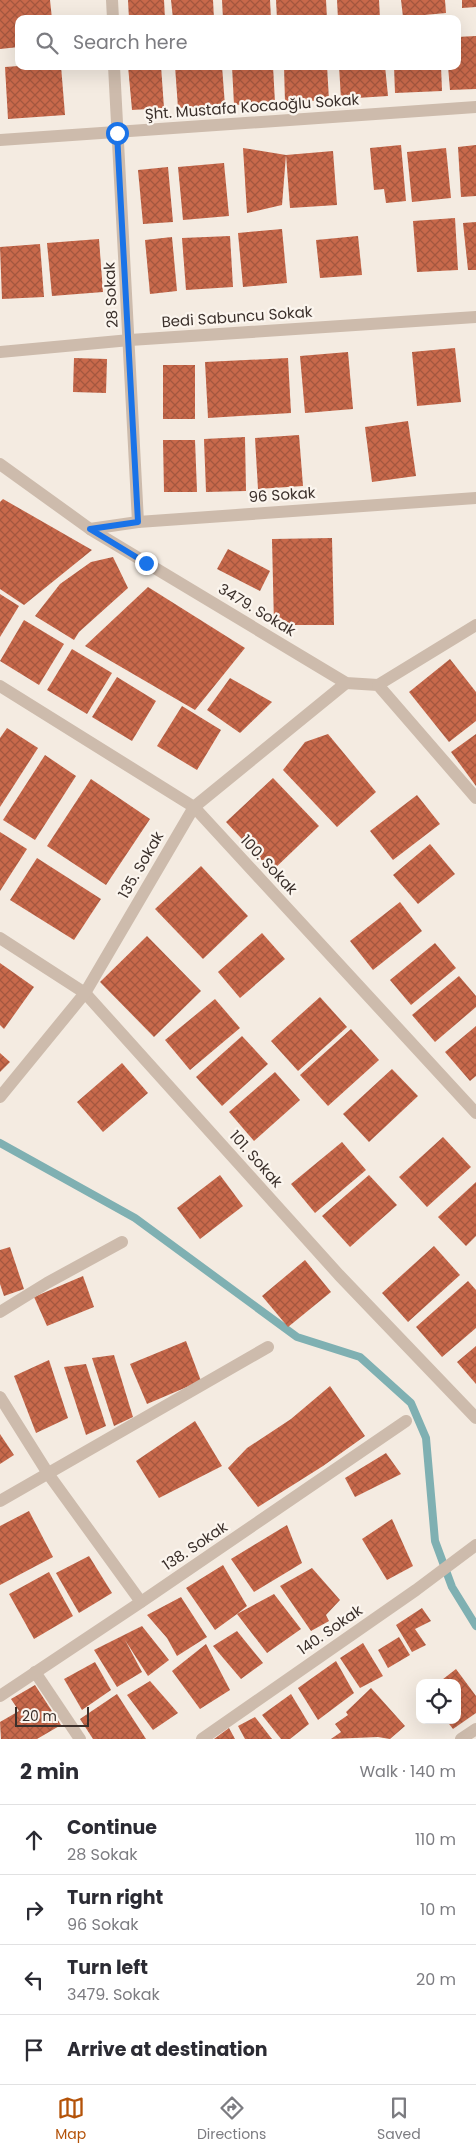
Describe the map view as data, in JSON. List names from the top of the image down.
{
  "streets": {
    "street": [
      "Şht. Mustafa Kocaoğlu Sokak",
      "28 Sokak",
      "Bedi Sabuncu Sokak",
      "96 Sokak",
      "3479. Sokak",
      "135. Sokak",
      "100. Sokak",
      "101. Sokak",
      "138. Sokak",
      "140. Sokak"
    ]
  },
  "crossings": [
    ["Şht. Mustafa Kocaoğlu Sokak", "28 Sokak"],
    ["28 Sokak", "Bedi Sabuncu Sokak"],
    ["28 Sokak", "96 Sokak"],
    ["96 Sokak", "3479. Sokak"],
    ["3479. Sokak", "135. Sokak"],
    ["135. Sokak", "100. Sokak"],
    ["135. Sokak", "101. Sokak"]
  ],
  "scale_bar": "20 m",
  "page": {
    "search": "Search here",
    "scale": "20 m",
    "heading": ["2 min", "Walk · 140 m"],
    "list": [
      ["Continue", "28 Sokak", "110 m"],
      ["Turn right", "96 Sokak", "10 m"],
      ["Turn left", "3479. Sokak", "20 m"],
      "Arrive at destination"
    ],
    "nav": ["Map", "Directions", "Saved"]
  }
}
